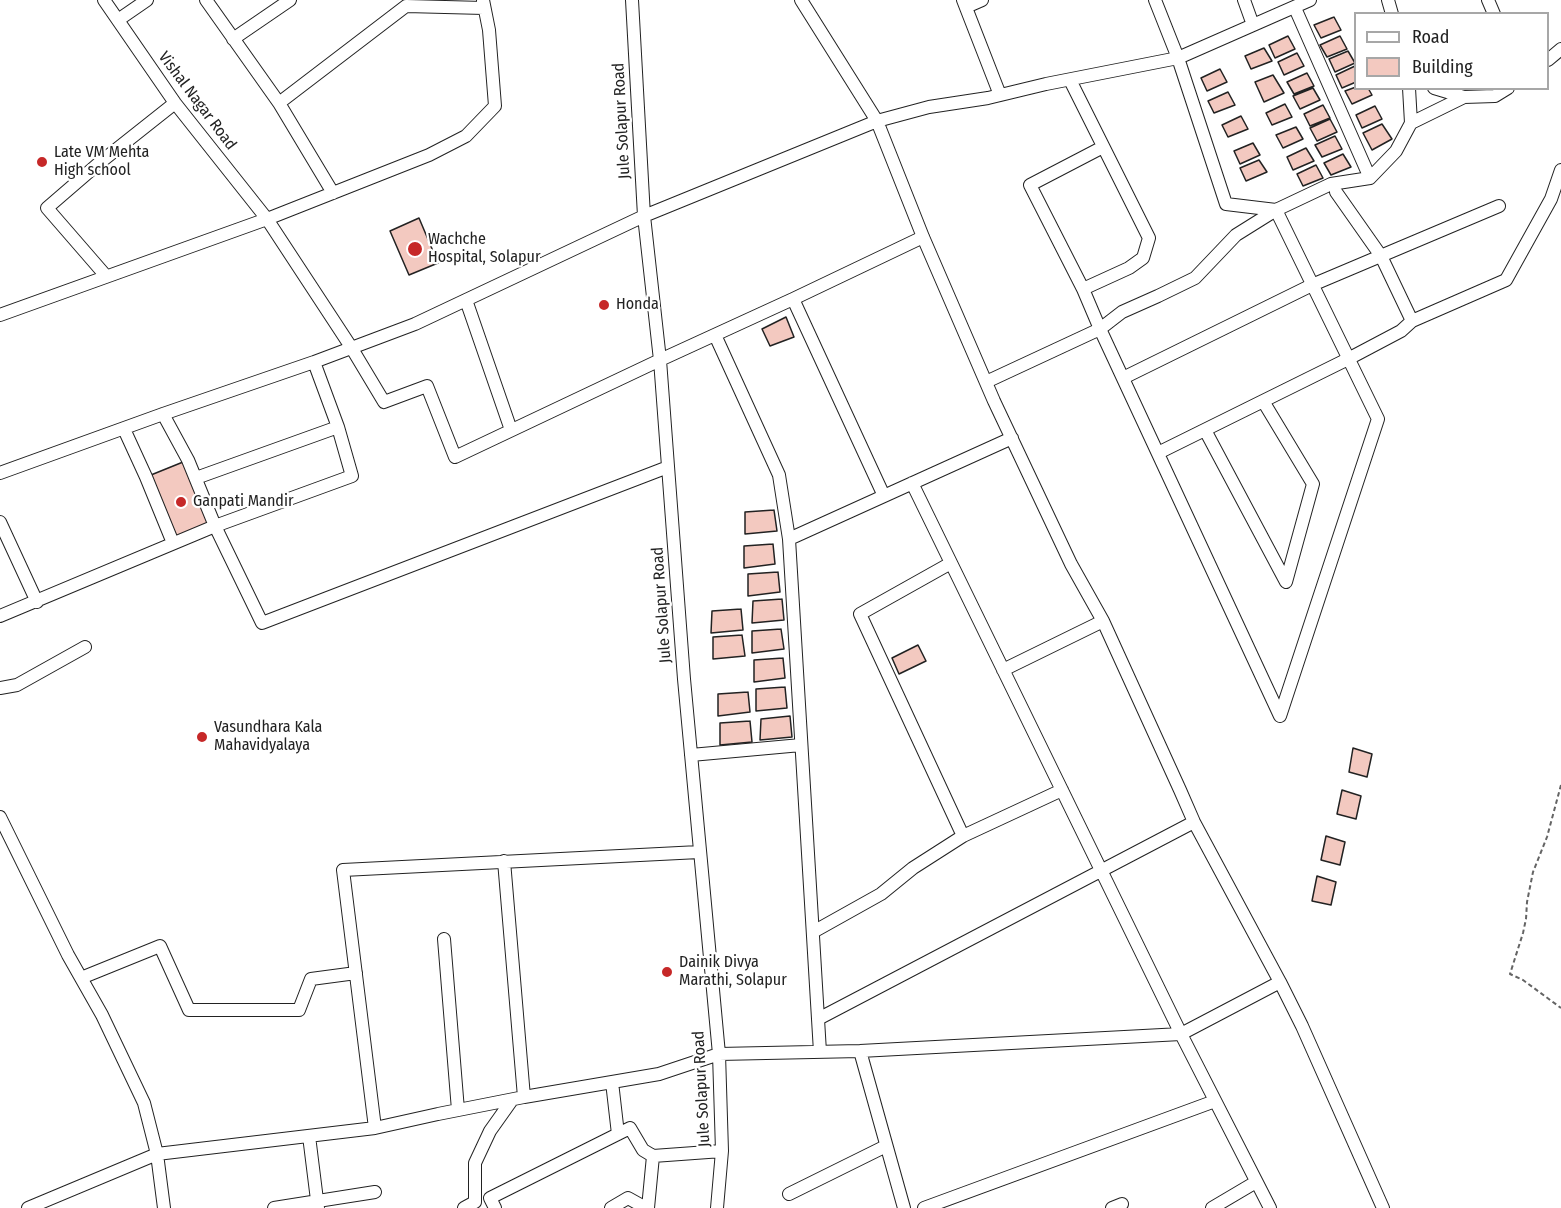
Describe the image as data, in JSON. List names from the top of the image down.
{
  "streets": {
    "street": ["Vishal Nagar Road", "Jule Solapur Road"]
  },
  "places": [
    "Late VM Mehta High school",
    "Wachche Hospital, Solapur",
    "Honda",
    "Ganpati Mandir",
    "Vasundhara Kala Mahavidyalaya",
    "Dainik Divya Marathi, Solapur"
  ],
  "legend": ["Road", "Building"]
}
